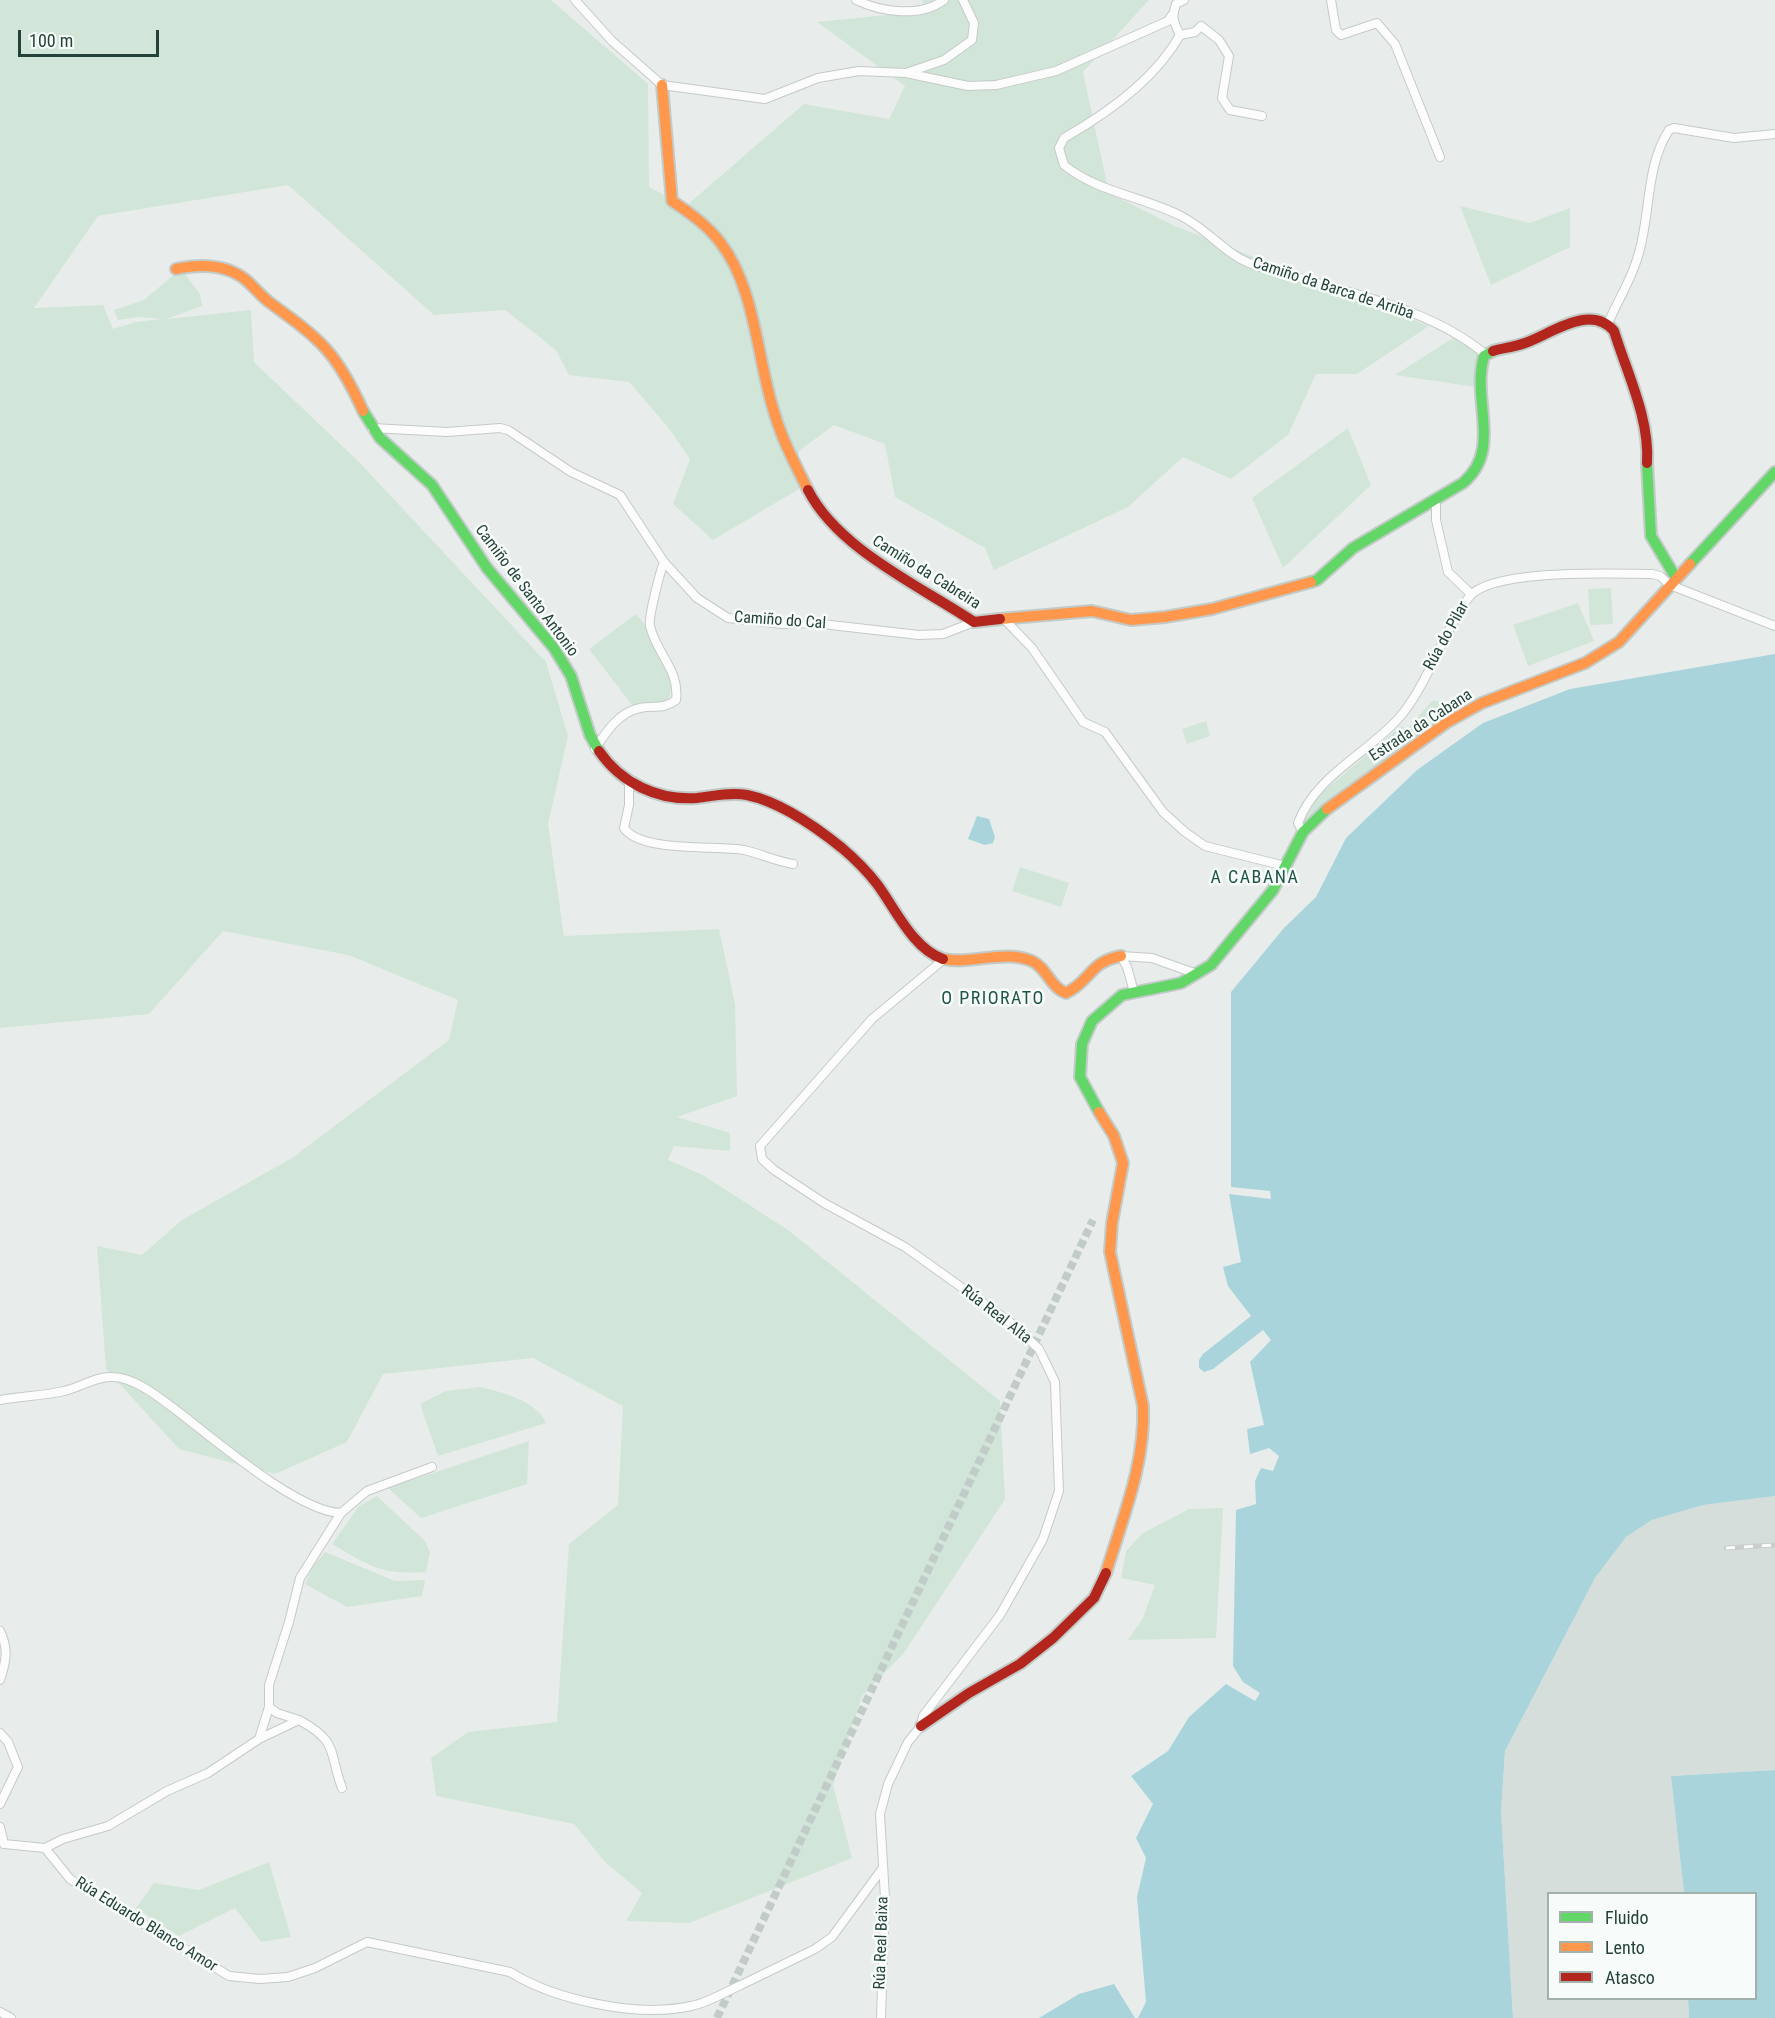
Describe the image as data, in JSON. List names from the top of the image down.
{
  "streets": {
    "street": [
      "Camiño da Barca de Arriba",
      "Camiño da Cabreira",
      "Camiño de Santo Antonio",
      "Camiño do Cal",
      "Rúa do Pilar",
      "Estrada da Cabana",
      "Rúa Real Alta",
      "Rúa Eduardo Blanco Amor",
      "Rúa Real Baixa"
    ]
  },
  "crossings": [
    ["Camiño da Barca de Arriba", "Camiño da Cabreira"],
    ["Camiño da Cabreira", "Camiño do Cal"],
    ["Camiño de Santo Antonio", "Camiño do Cal"],
    ["Camiño de Santo Antonio", "Rúa Real Alta"],
    ["Rúa do Pilar", "Estrada da Cabana"],
    ["Rúa Real Alta", "Rúa Eduardo Blanco Amor"],
    ["Rúa Real Alta", "Rúa Real Baixa"],
    ["Rúa Eduardo Blanco Amor", "Rúa Real Baixa"]
  ],
  "districts": ["A CABANA", "O PRIORATO"],
  "legend": ["Fluido", "Lento", "Atasco"],
  "scale_bar": "100 m"
}
